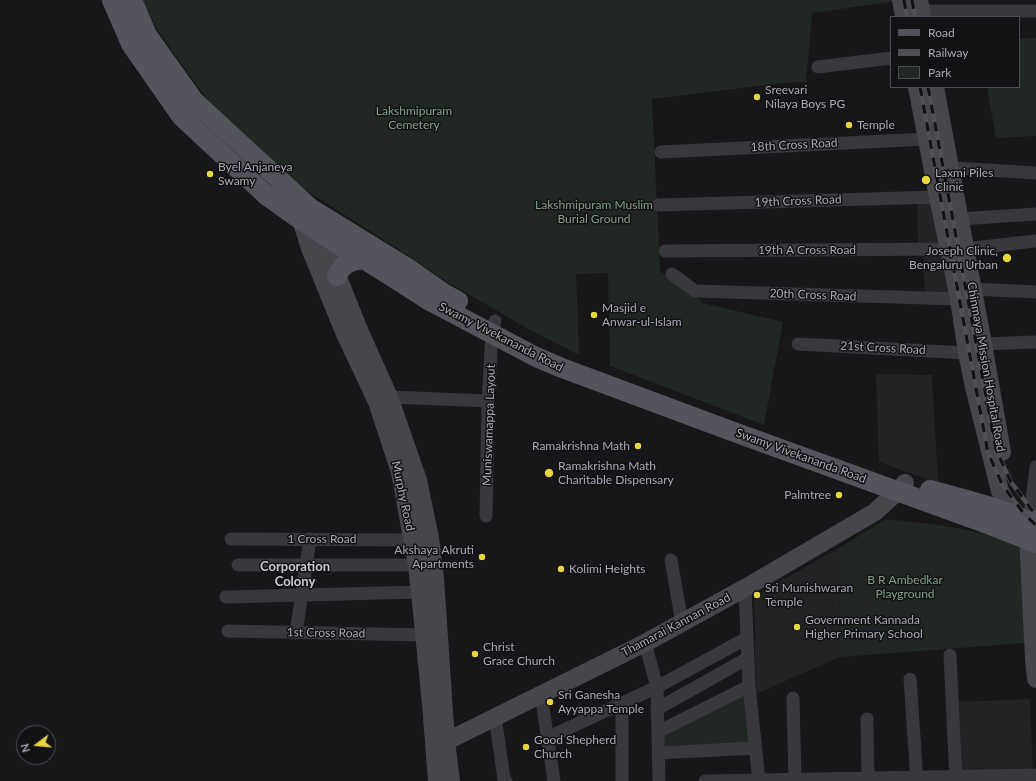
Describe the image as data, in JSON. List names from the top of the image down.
{
  "streets": {
    "main road": [
      "Swamy Vivekananda Road",
      "Chinmaya Mission Hospital Road",
      "Murphy Road",
      "Thamarai Kannan Road"
    ],
    "street": [
      "18th Cross Road",
      "19th Cross Road",
      "19th A Cross Road",
      "20th Cross Road",
      "21st Cross Road",
      "Muniswamappa Layout",
      "1 Cross Road",
      "1st Cross Road"
    ]
  },
  "crossings": [
    ["18th Cross Road", "Chinmaya Mission Hospital Road"],
    ["19th Cross Road", "Chinmaya Mission Hospital Road"],
    ["19th A Cross Road", "Chinmaya Mission Hospital Road"],
    ["20th Cross Road", "Chinmaya Mission Hospital Road"],
    ["Swamy Vivekananda Road", "Chinmaya Mission Hospital Road"],
    ["Swamy Vivekananda Road", "Muniswamappa Layout"],
    ["Swamy Vivekananda Road", "Murphy Road"],
    ["Swamy Vivekananda Road", "Thamarai Kannan Road"],
    ["21st Cross Road", "Chinmaya Mission Hospital Road"],
    ["Murphy Road", "1 Cross Road"],
    ["Murphy Road", "Thamarai Kannan Road"],
    ["Murphy Road", "1st Cross Road"]
  ],
  "districts": ["Corporation Colony"],
  "parks": ["Lakshmipuram Cemetery", "Lakshmipuram Muslim Burial Ground", "B R Ambedkar Playground"],
  "places": [
    "Sreevari Nilaya Boys PG",
    "Temple",
    "Byel Anjaneya Swamy",
    "Laxmi Piles Clinic",
    "Joseph Clinic, Bengaluru Urban",
    "Masjid e Anwar-ul-Islam",
    "Ramakrishna Math",
    "Ramakrishna Math Charitable Dispensary",
    "Palmtree",
    "Akshaya Akruti Apartments",
    "Kolimi Heights",
    "Sri Munishwaran Temple",
    "Government Kannada Higher Primary School",
    "Christ Grace Church",
    "Sri Ganesha Ayyappa Temple",
    "Good Shepherd Church"
  ],
  "legend": ["Road", "Railway", "Park"],
  "north": "left"
}
